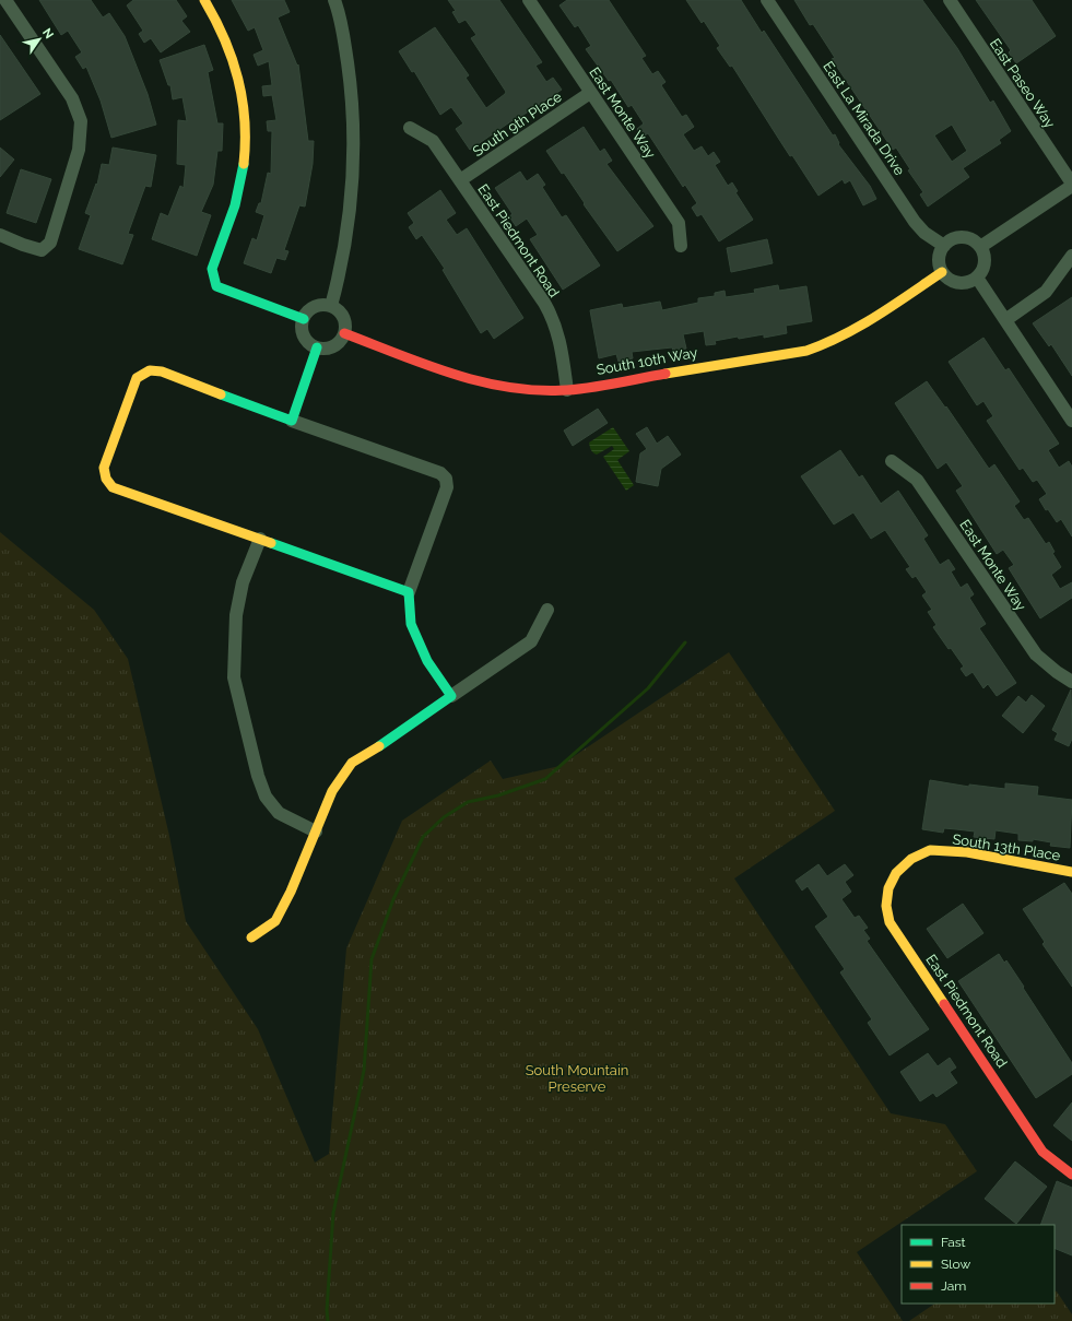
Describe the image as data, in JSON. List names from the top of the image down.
{
  "streets": {
    "street": [
      "East Paseo Way",
      "East Monte Way",
      "East La Mirada Drive",
      "South 9th Place",
      "East Piedmont Road",
      "South 10th Way",
      "South 13th Place"
    ]
  },
  "crossings": [
    ["East Monte Way", "South 9th Place"],
    ["East La Mirada Drive", "South 10th Way"],
    ["South 9th Place", "East Piedmont Road"],
    ["East Piedmont Road", "South 10th Way"],
    ["East Piedmont Road", "South 13th Place"]
  ],
  "parks": ["South Mountain Preserve"],
  "legend": ["Fast", "Slow", "Jam"],
  "north": "top right"
}
